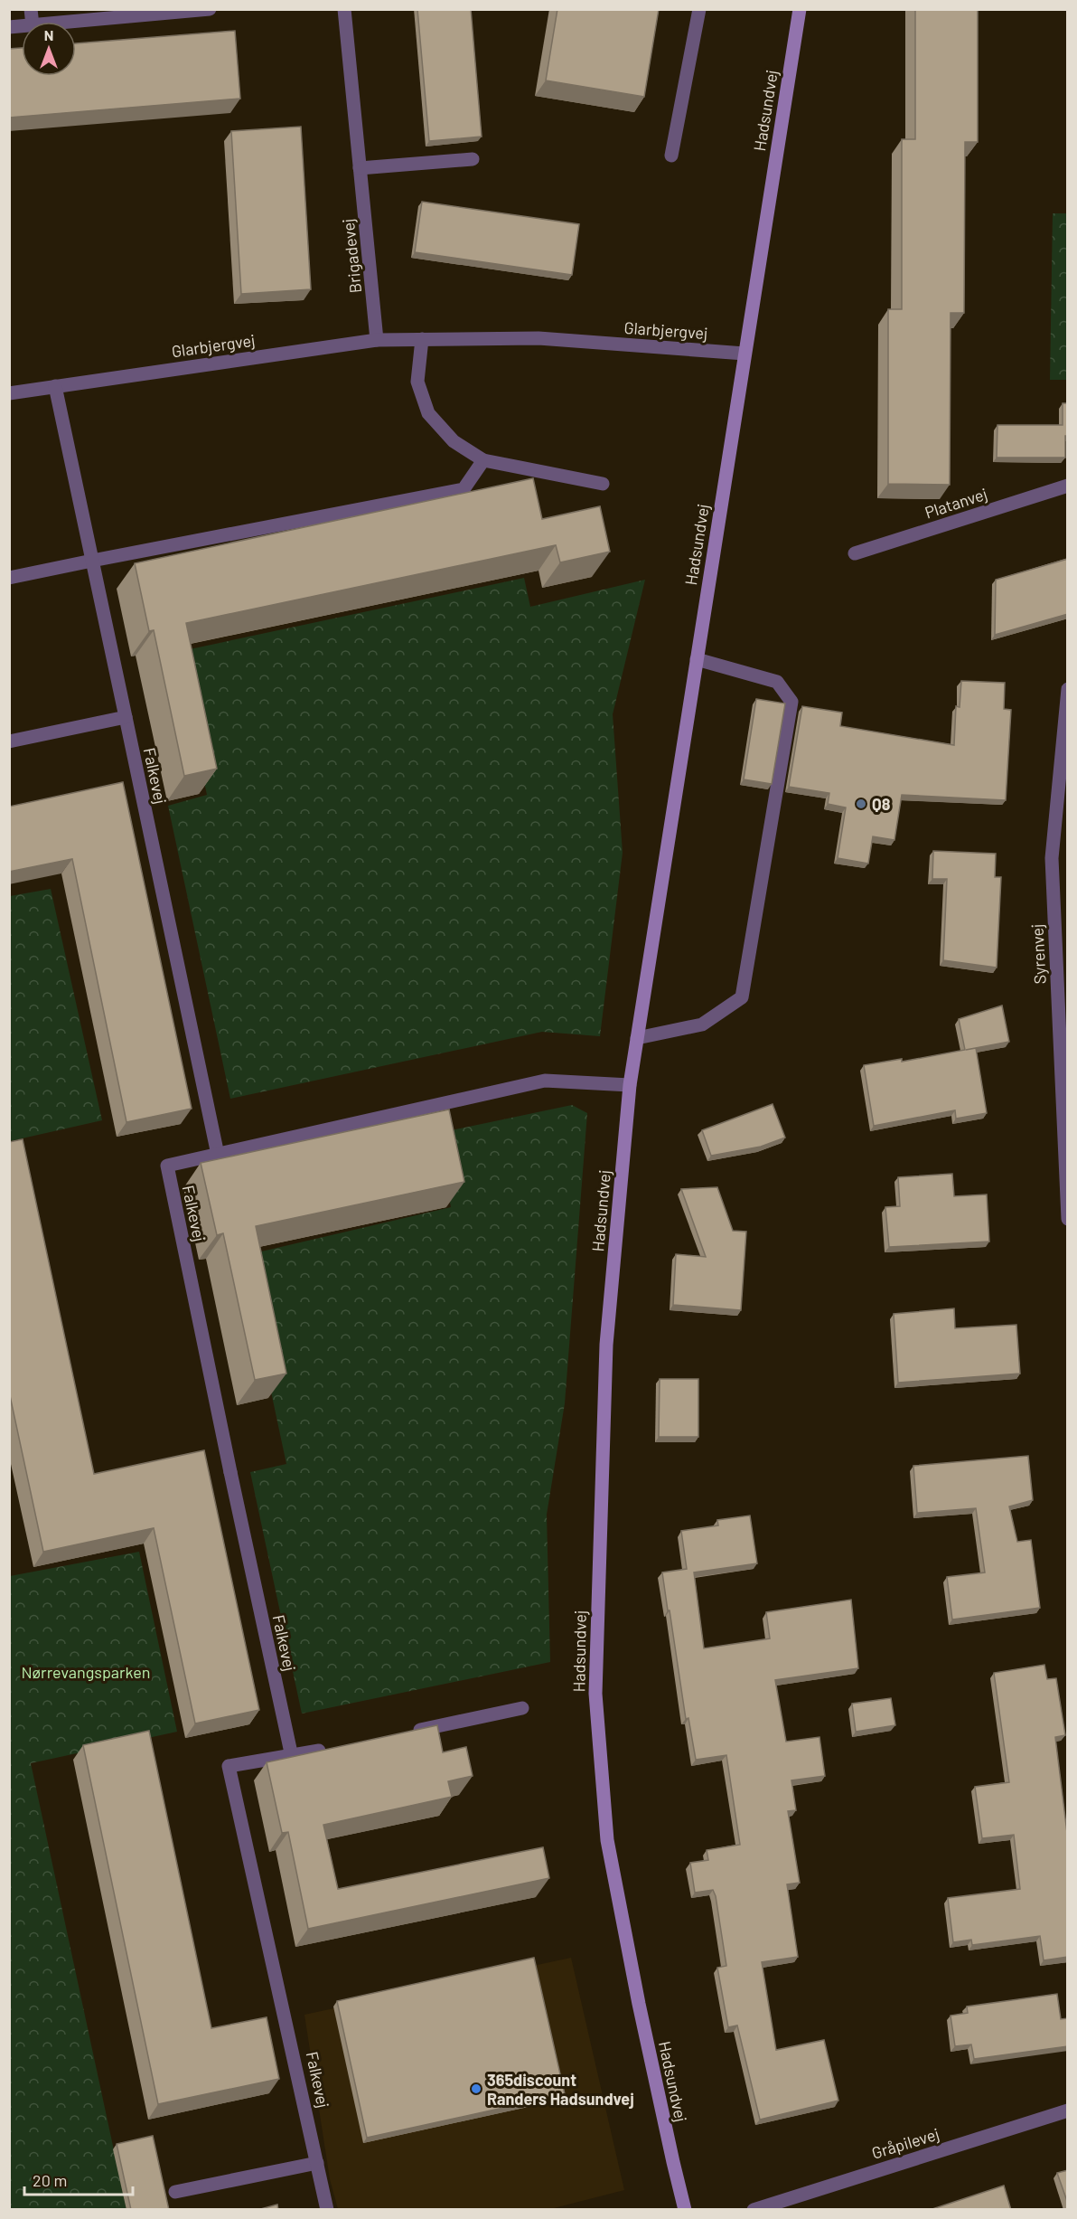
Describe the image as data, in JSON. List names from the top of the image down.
{
  "streets": {
    "street": [
      "Hadsundvej",
      "Brigadevej",
      "Glarbjergvej",
      "Platanvej",
      "Falkevej",
      "Syrenvej",
      "Gråpilevej"
    ]
  },
  "crossings": [
    ["Hadsundvej", "Glarbjergvej"],
    ["Brigadevej", "Glarbjergvej"],
    ["Glarbjergvej", "Falkevej"]
  ],
  "parks": ["Nørrevangsparken"],
  "places": ["Q8", "365discount Randers Hadsundvej"],
  "scale_bar": "20 m",
  "north": "top"
}
